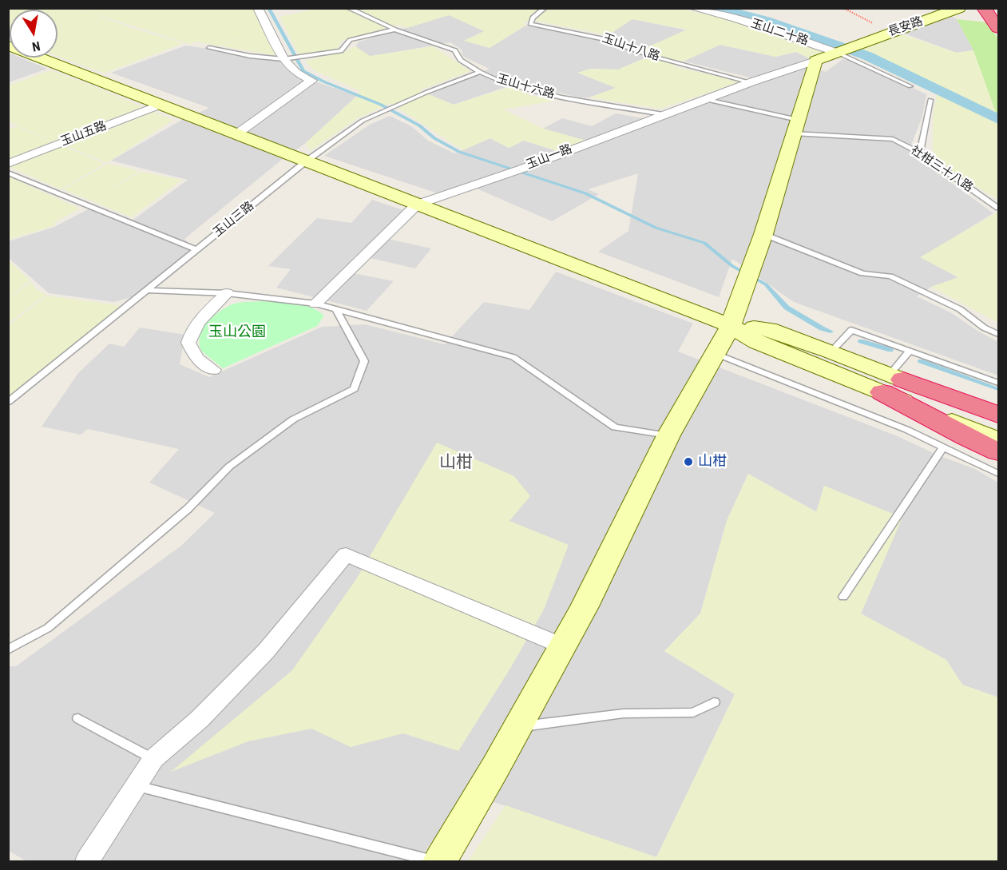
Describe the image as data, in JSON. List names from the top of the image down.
{
  "streets": {
    "main road": ["長安路"],
    "street": ["玉山二十路", "玉山五路", "玉山一路"],
    "lane": [
      "玉山十八路",
      "玉山十六路",
      "社柑三十八路",
      "玉山三路"
    ]
  },
  "crossings": [
    ["長安路", "玉山二十路"],
    ["長安路", "玉山一路"],
    ["玉山十八路", "玉山一路"],
    ["玉山十六路", "玉山一路"],
    ["玉山十六路", "玉山三路"],
    ["玉山一路", "社柑三十八路"]
  ],
  "districts": ["山柑"],
  "parks": ["玉山公園"],
  "places": ["山柑"],
  "north": "bottom"
}
